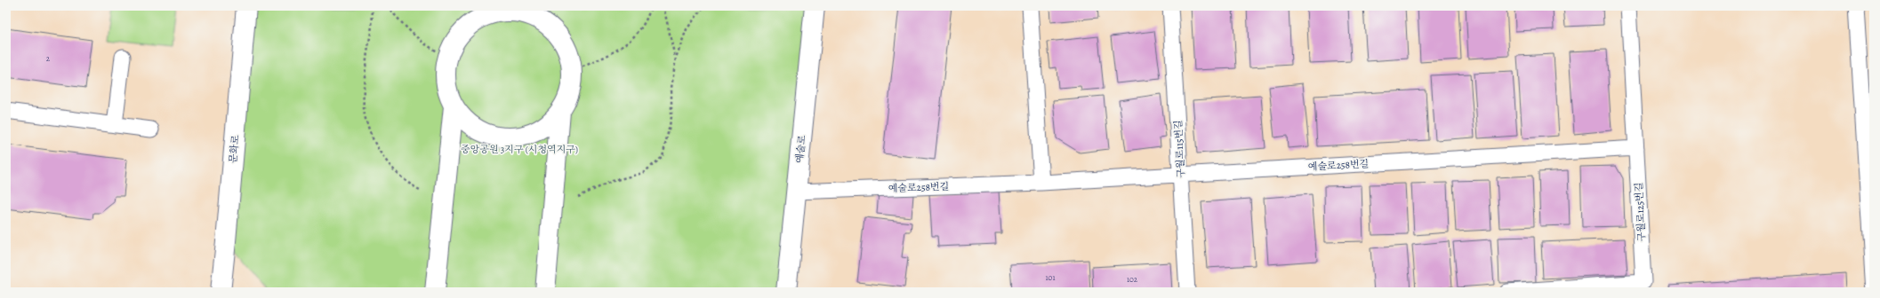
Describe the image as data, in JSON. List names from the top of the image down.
{
  "streets": {
    "street": ["문화로", "예술로"],
    "lane": ["구월로115번길", "예술로258번길", "구월로125번길"]
  },
  "crossings": [
    ["예술로", "예술로258번길"],
    ["구월로115번길", "예술로258번길"],
    ["예술로258번길", "구월로125번길"]
  ],
  "parks": ["중앙공원 3지구 (시청역지구)"],
  "house_numbers": ["2", "101", "102"]
}
